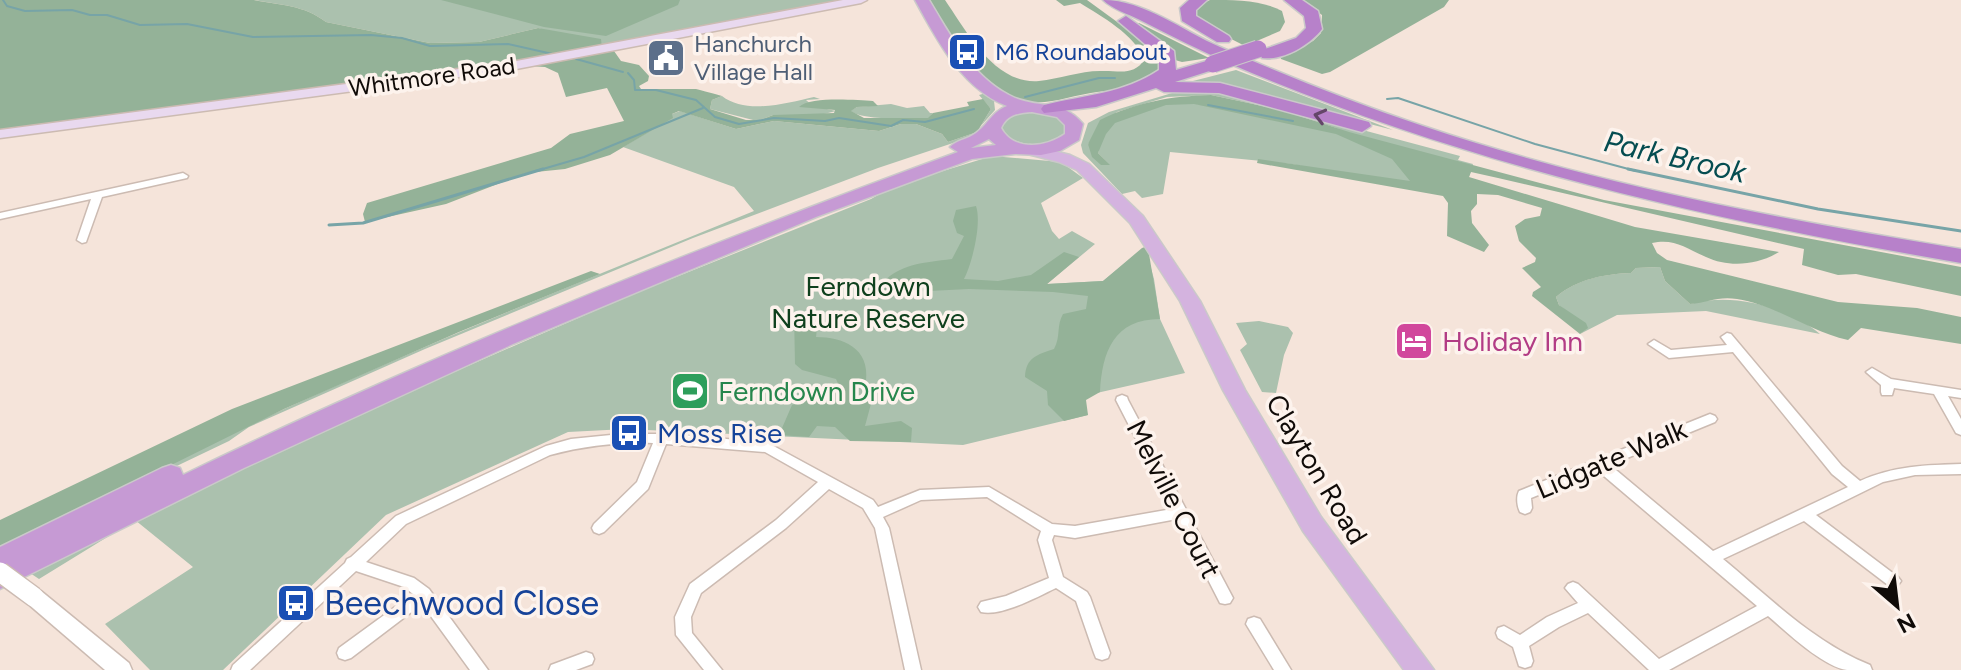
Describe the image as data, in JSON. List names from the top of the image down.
{
  "streets": {
    "main road": ["Whitmore Road", "Clayton Road"],
    "street": ["Lidgate Walk", "Melville Court"]
  },
  "water": ["Park Brook"],
  "parks": ["Ferndown Nature Reserve"],
  "places": {
    "bus stop": ["M6 Roundabout", "Moss Rise", "Beechwood Close"],
    "public building": ["Hanchurch Village Hall"],
    "hotel": ["Holiday Inn"],
    "sports": ["Ferndown Drive"]
  },
  "north": "bottom right"
}
